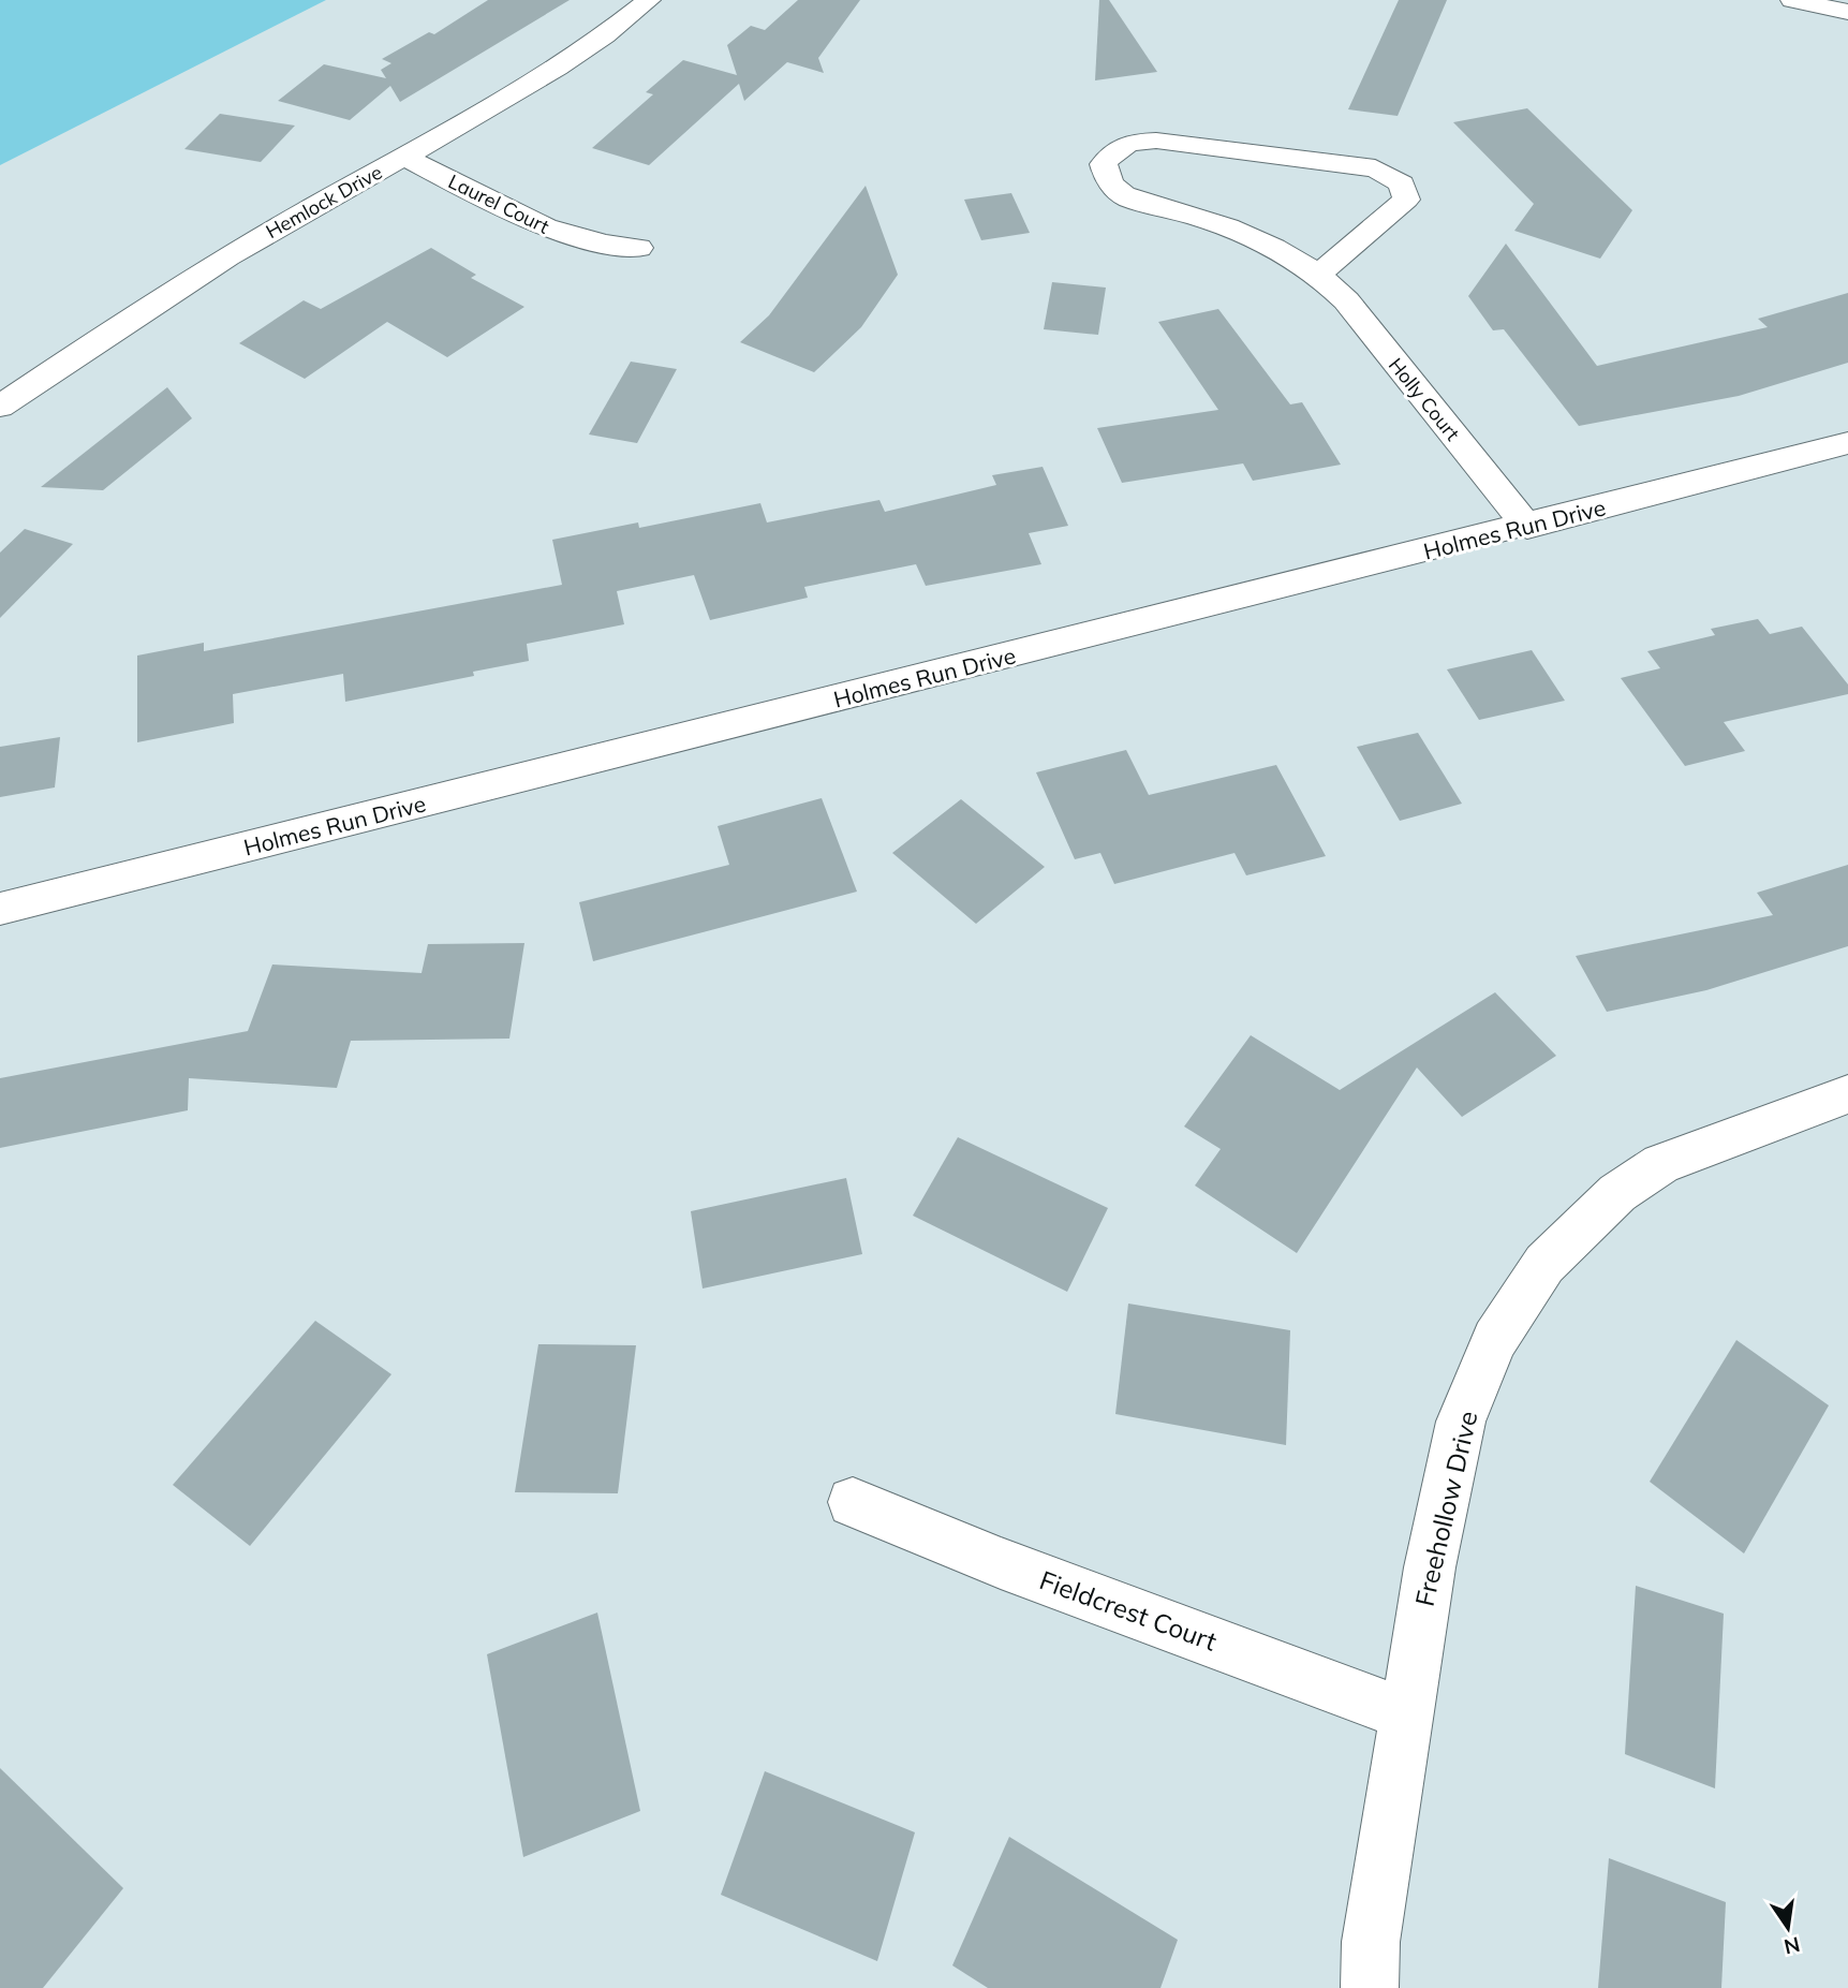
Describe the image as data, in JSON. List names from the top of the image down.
{
  "streets": {
    "street": [
      "Hemlock Drive",
      "Laurel Court",
      "Holly Court",
      "Holmes Run Drive",
      "Freehollow Drive",
      "Fieldcrest Court"
    ]
  },
  "crossings": [
    ["Hemlock Drive", "Laurel Court"],
    ["Holly Court", "Holmes Run Drive"],
    ["Freehollow Drive", "Fieldcrest Court"]
  ],
  "north": "bottom"
}
